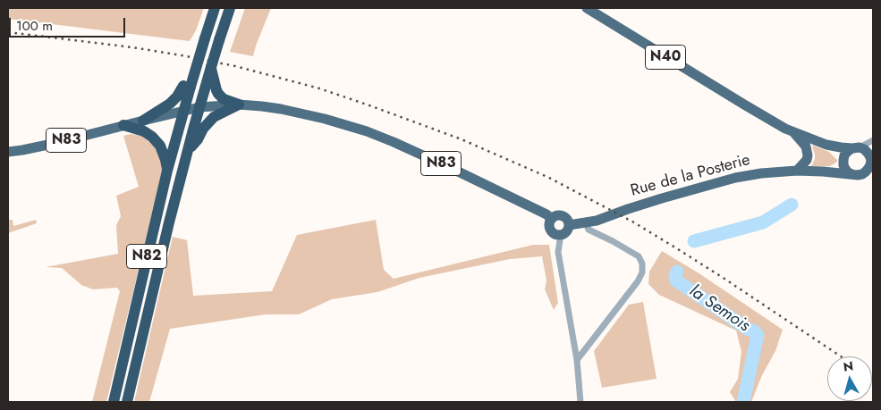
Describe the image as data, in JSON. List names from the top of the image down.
{
  "streets": {
    "highway": ["N82"],
    "main road": ["N40", "N83", "Rue de la Posterie"]
  },
  "crossings": [
    ["N40", "Rue de la Posterie"],
    ["N83", "Rue de la Posterie"],
    ["N83", "N82"],
    ["Rue de la Posterie", "N82"]
  ],
  "water": ["la Semois"],
  "scale_bar": "100 m",
  "north": "top"
}
